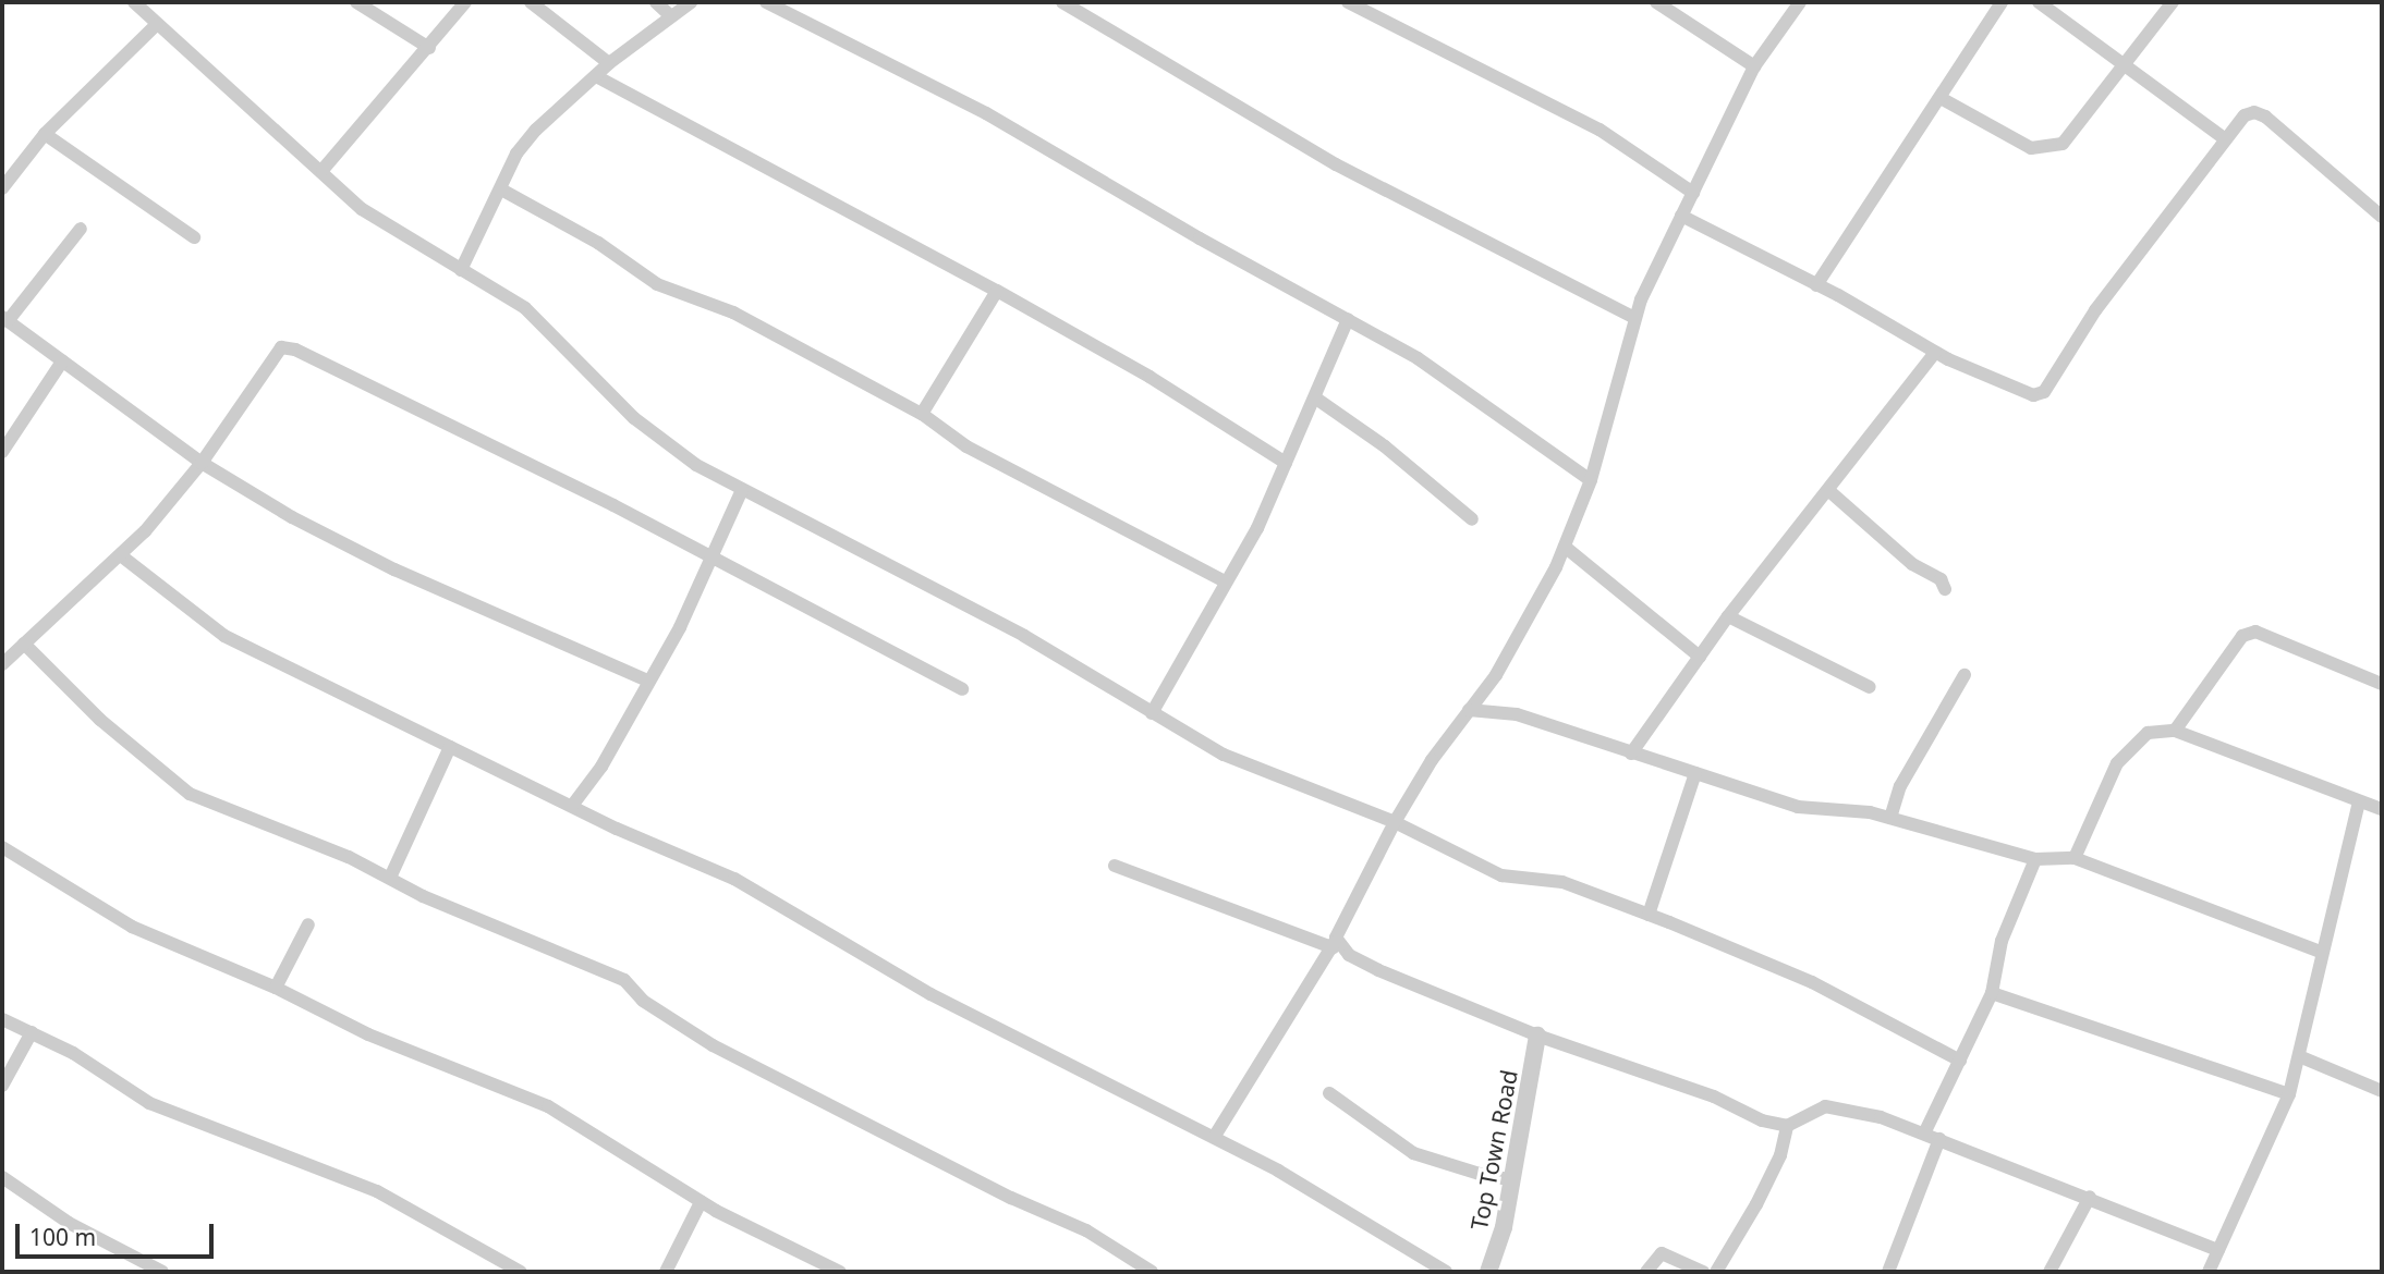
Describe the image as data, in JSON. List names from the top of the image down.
{
  "streets": {
    "street": ["Top Town Road"]
  },
  "scale_bar": "100 m"
}
